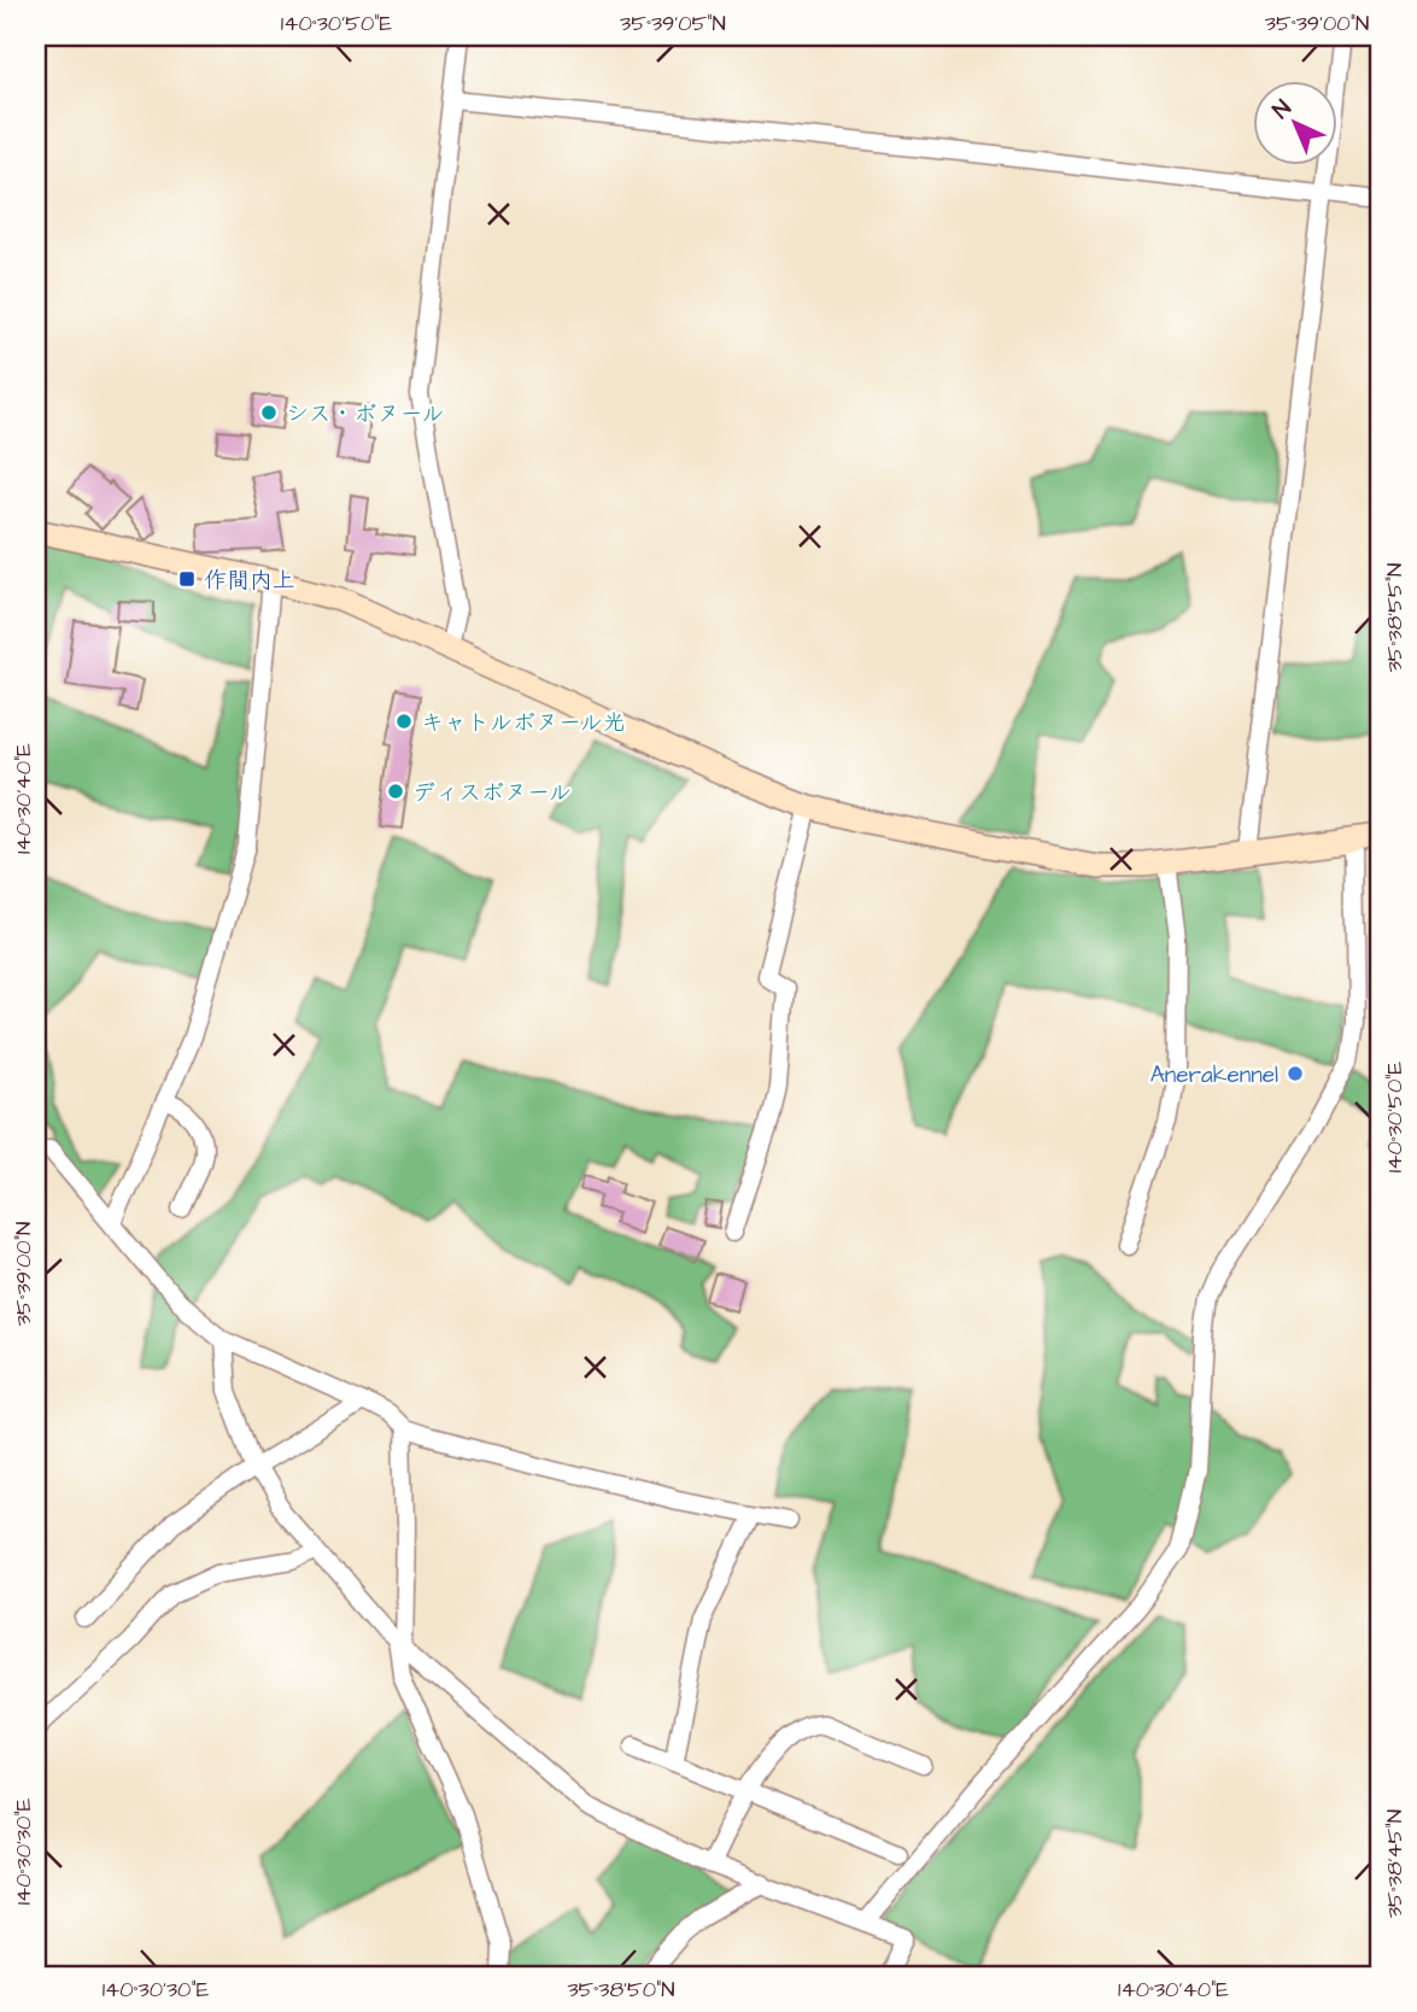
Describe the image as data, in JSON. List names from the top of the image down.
{
  "places": {
    "other": [
      "シス・ボヌール",
      "キャトルボヌール光",
      "ディスボヌール",
      "Anerakennel"
    ],
    "transit": ["作間内上"]
  },
  "north": "top left",
  "coordinates": [
    "140°30'50\"E",
    "35°39'05\"N",
    "35°39'00\"N",
    "35°38'55\"N",
    "140°30'40\"E",
    "140°30'30\"E",
    "35°38'45\"N",
    "35°38'50\"N"
  ]
}
